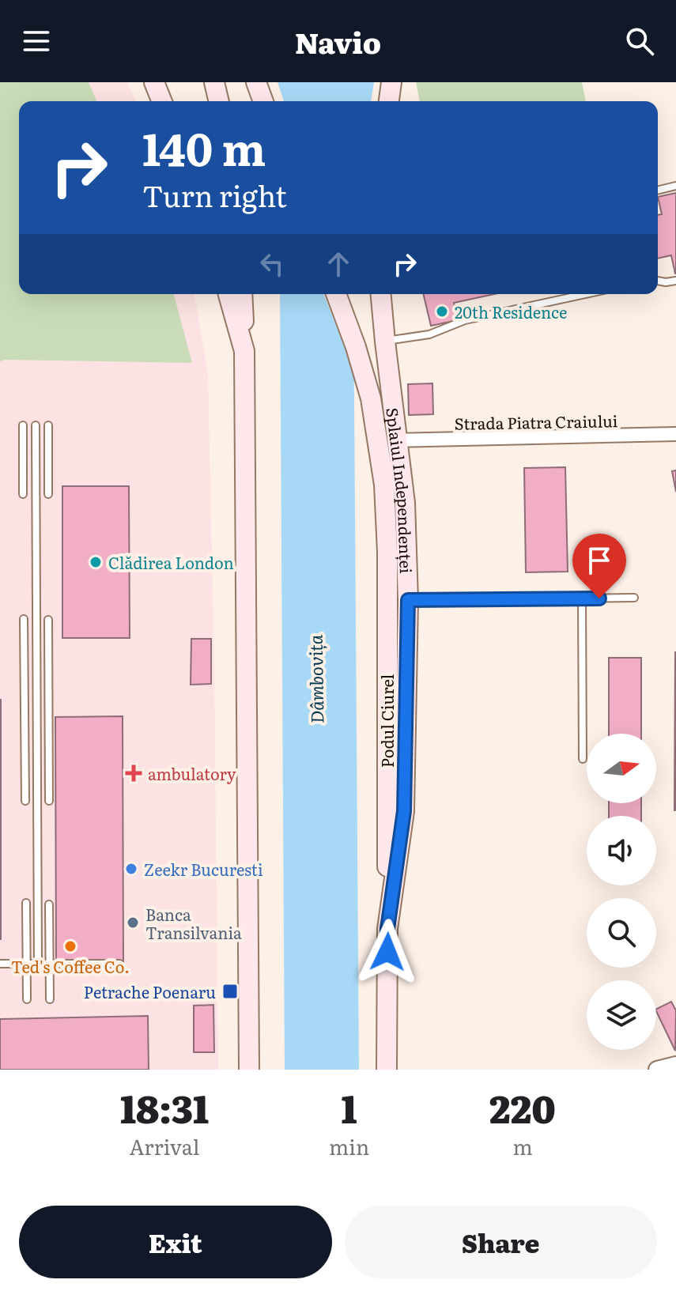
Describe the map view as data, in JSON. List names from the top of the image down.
{
  "streets": {
    "main road": ["Splaiul Independenței", "Podul Ciurel"],
    "street": ["Strada Piatra Craiului"]
  },
  "crossings": [
    ["Strada Piatra Craiului", "Splaiul Independenței"],
    ["Splaiul Independenței", "Podul Ciurel"]
  ],
  "water": ["Dâmbovița"],
  "places": {
    "other": [
      "20th Residence",
      "Clădirea London",
      "Zeekr Bucuresti",
      "Banca Transilvania",
      "Ted's Coffee Co."
    ],
    "health": ["ambulatory"],
    "transit": ["Petrache Poenaru"]
  },
  "north": "right",
  "page": {
    "header": "Navio",
    "turn": ["140 m", "Turn right"],
    "eta": [
      "18:31",
      "Arrival",
      "1",
      "min",
      "220",
      "m"
    ],
    "buttons": ["Exit", "Share"]
  }
}
